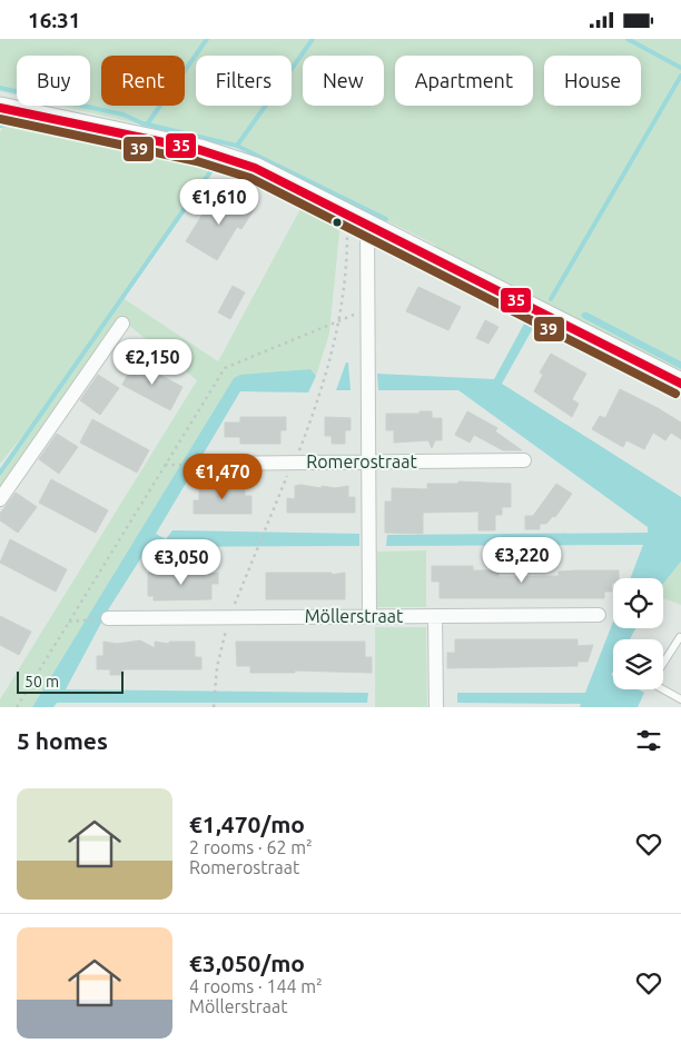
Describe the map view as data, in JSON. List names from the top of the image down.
{
  "streets": {
    "street": ["Romerostraat", "Möllerstraat"]
  },
  "lines": ["transit line 35", "transit line 39"],
  "scale_bar": "50 m",
  "page": {
    "status": "16:31",
    "chip": [
      "Buy",
      "Rent",
      "Filters",
      "New",
      "Apartment",
      "House"
    ],
    "price": [
      "€1,610",
      "€2,150",
      "€1,470",
      "€3,220",
      "€3,050"
    ],
    "scale": "50 m",
    "heading": "5 homes",
    "list": [
      {
        "name": "€1,470/mo",
        "note": "2 rooms · 62 m² · Romerostraat"
      },
      {
        "name": "€3,050/mo",
        "note": "4 rooms · 144 m² · Möllerstraat"
      }
    ]
  }
}
